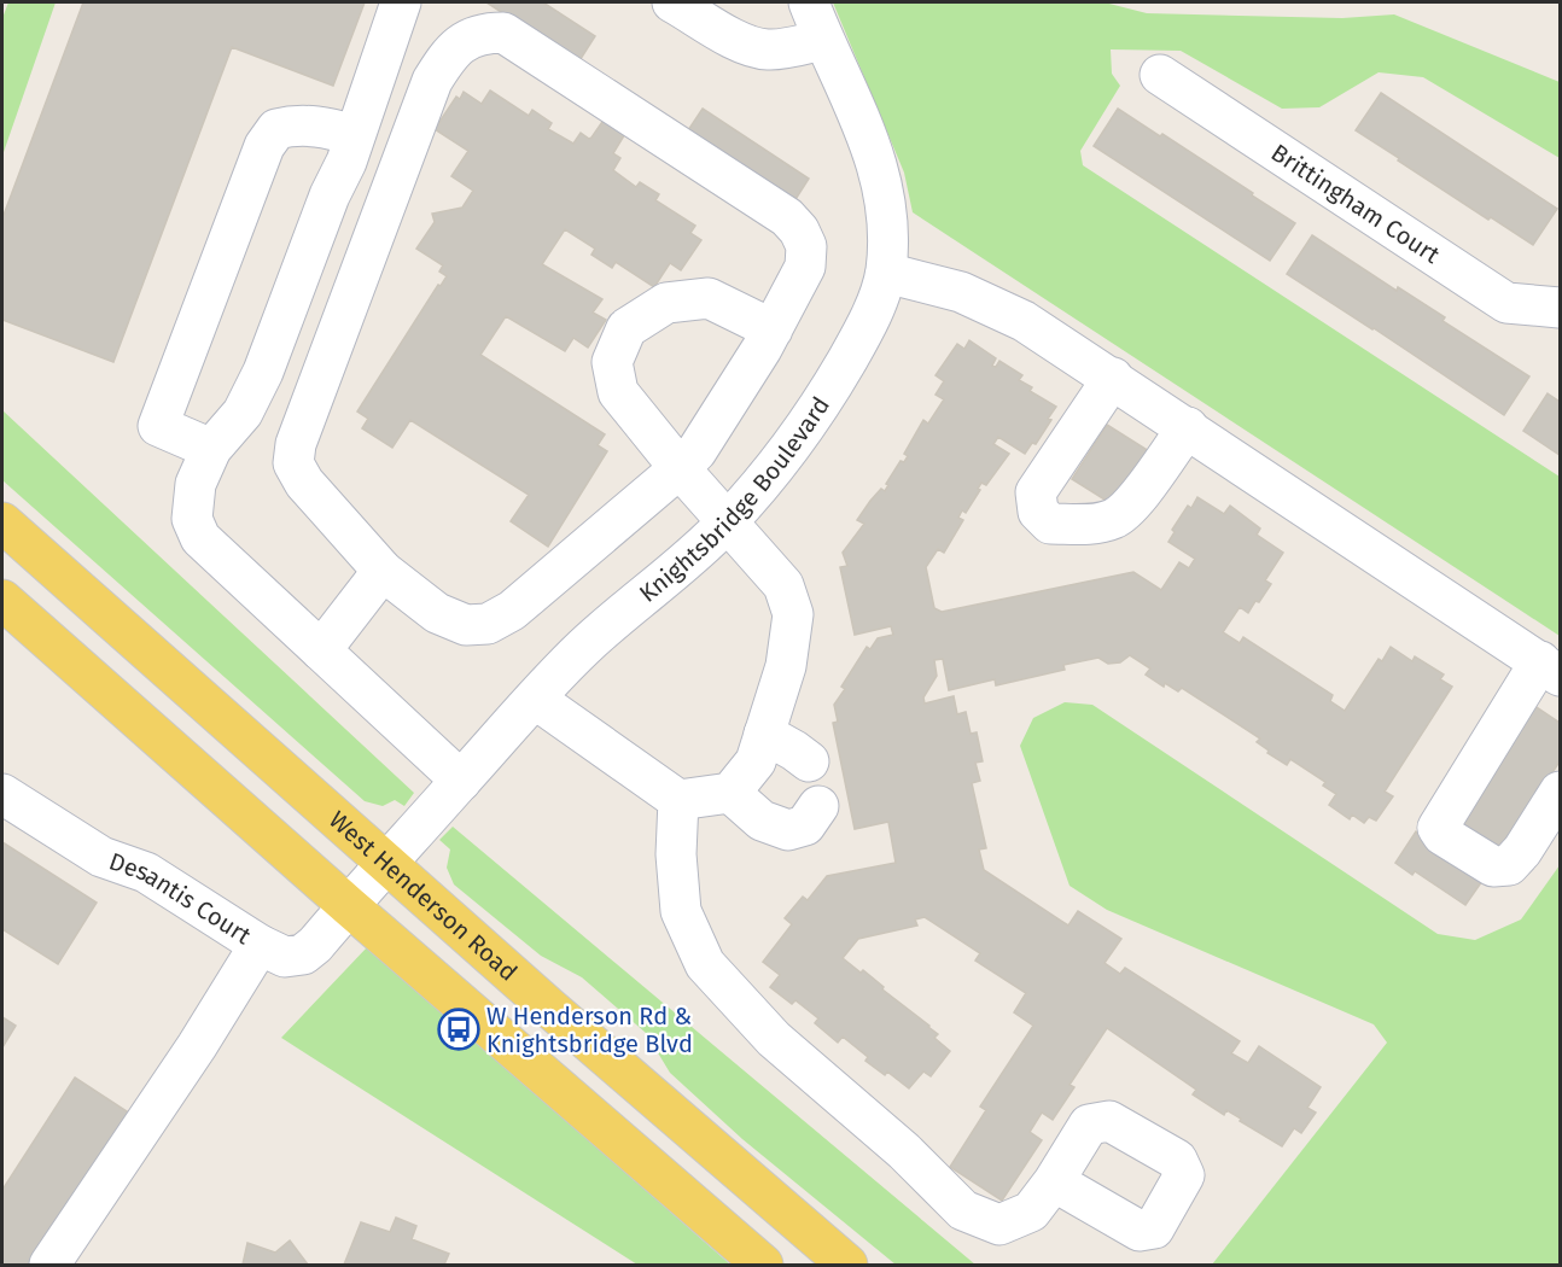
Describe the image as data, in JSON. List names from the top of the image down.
{
  "streets": {
    "main road": ["West Henderson Road"],
    "street": ["Brittingham Court", "Knightsbridge Boulevard", "Desantis Court"]
  },
  "crossings": [
    ["Knightsbridge Boulevard", "West Henderson Road"],
    ["Knightsbridge Boulevard", "Desantis Court"]
  ],
  "places": {
    "bus stop": ["W Henderson Rd & Knightsbridge Blvd"]
  }
}
